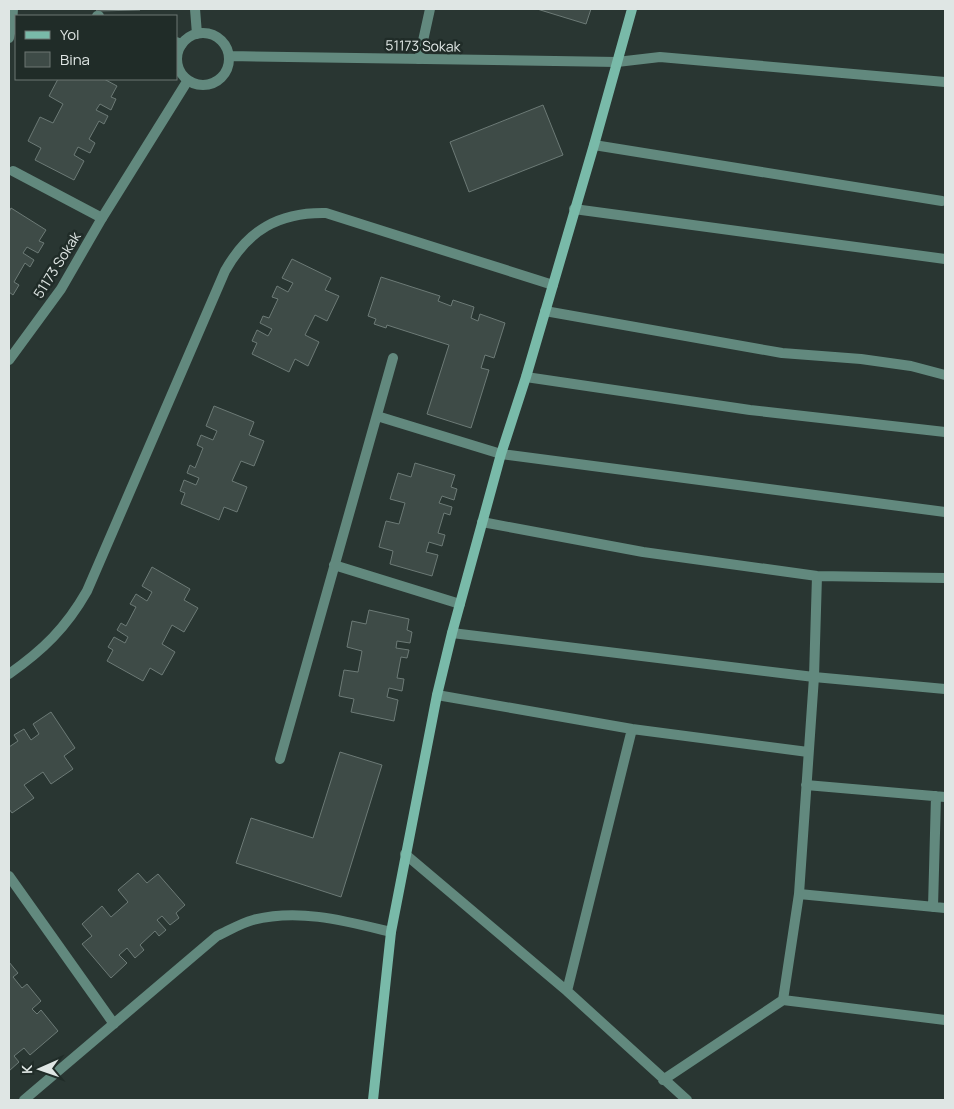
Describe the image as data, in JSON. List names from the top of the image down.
{
  "streets": {
    "street": ["51173 Sokak"]
  },
  "legend": ["Yol", "Bina"],
  "north": "left"
}
